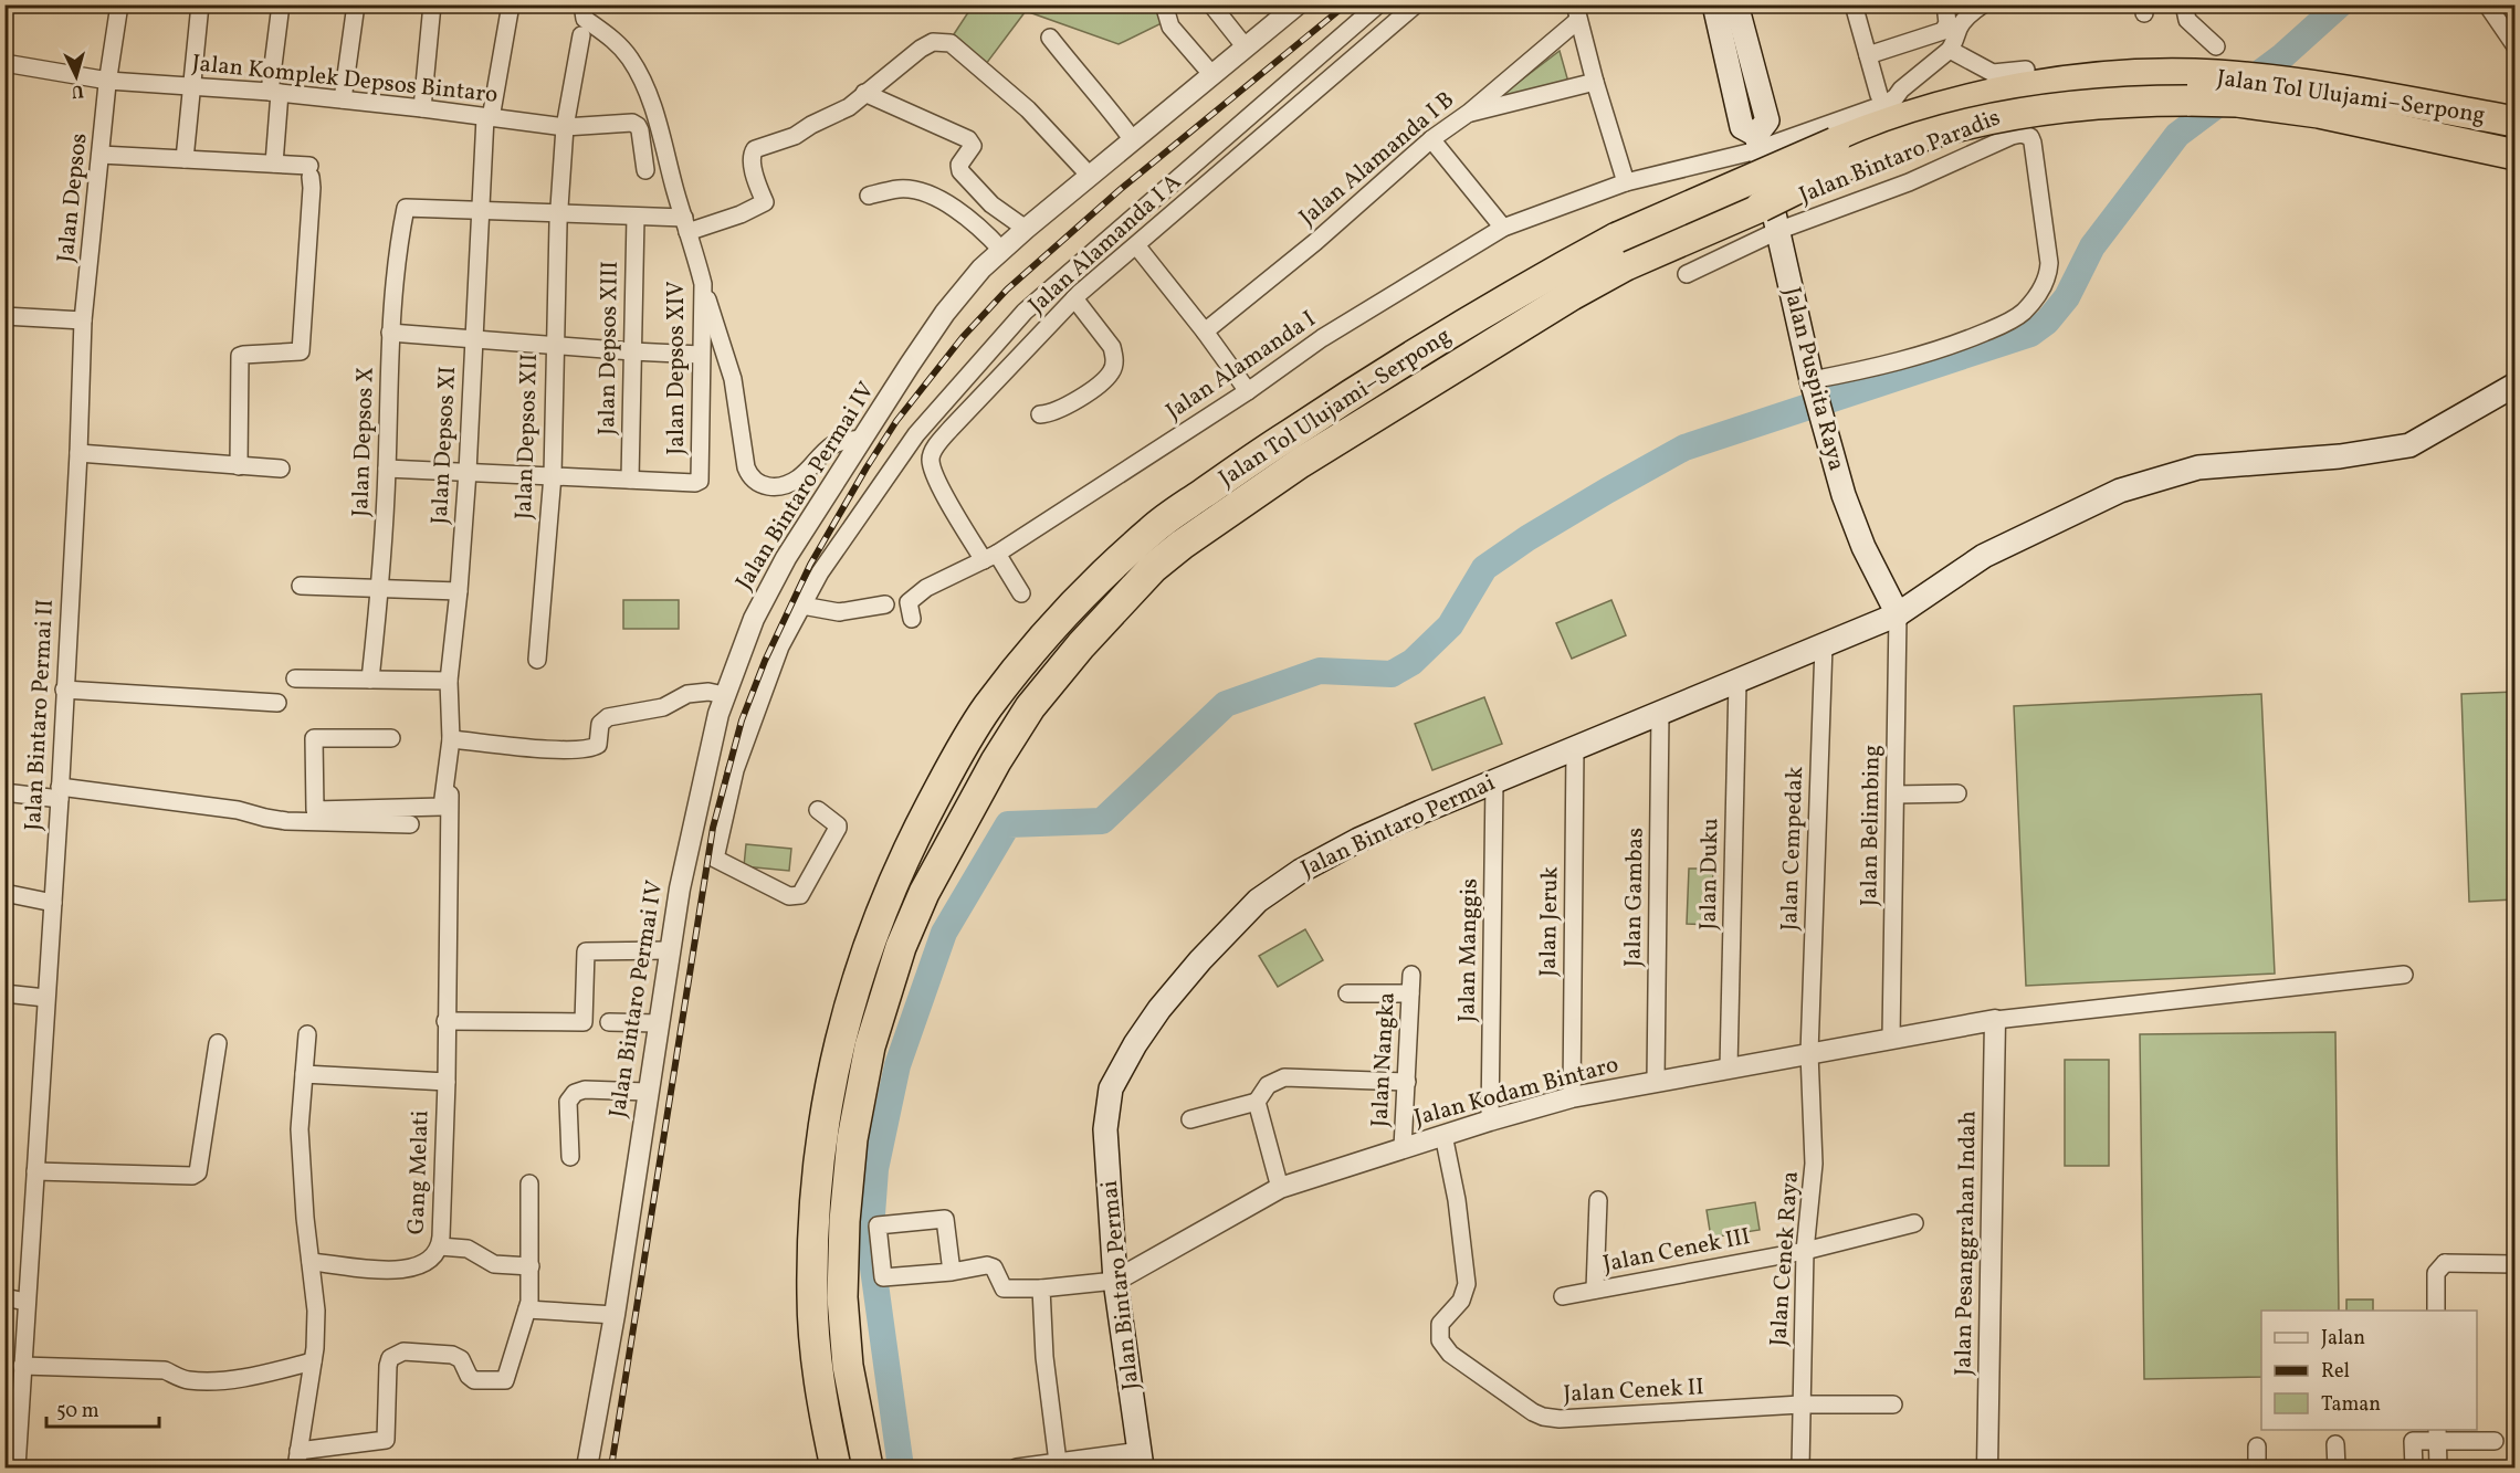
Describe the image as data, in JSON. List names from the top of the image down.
{
  "streets": {
    "highway": ["Jalan Tol Ulujami–Serpong"],
    "main road": ["Jalan Puspita Raya", "Jalan Bintaro Permai"],
    "street": [
      "Jalan Komplek Depsos Bintaro",
      "Jalan Bintaro Paradis",
      "Jalan Alamanda I B",
      "Jalan Depsos",
      "Jalan Alamanda I A",
      "Jalan Depsos XIII",
      "Jalan Alamanda I",
      "Jalan Depsos XIV",
      "Jalan Depsos XII",
      "Jalan Depsos X",
      "Jalan Depsos XI",
      "Jalan Bintaro Permai IV",
      "Jalan Bintaro Permai II",
      "Jalan Belimbing",
      "Jalan Cempedak",
      "Jalan Duku",
      "Jalan Gambas",
      "Jalan Jeruk",
      "Jalan Manggis",
      "Jalan Nangka",
      "Jalan Kodam Bintaro",
      "Gang Melati",
      "Jalan Pesanggrahan Indah",
      "Jalan Cenek III",
      "Jalan Cenek Raya",
      "Jalan Cenek II"
    ]
  },
  "crossings": [
    ["Jalan Komplek Depsos Bintaro", "Jalan Depsos"],
    ["Jalan Komplek Depsos Bintaro", "Jalan Depsos XII"],
    ["Jalan Komplek Depsos Bintaro", "Jalan Depsos XI"],
    ["Jalan Bintaro Paradis", "Jalan Puspita Raya"],
    ["Jalan Depsos", "Jalan Bintaro Permai II"],
    ["Jalan Alamanda I A", "Jalan Alamanda I"],
    ["Jalan Depsos XIII", "Jalan Depsos XIV"],
    ["Jalan Alamanda I", "Jalan Puspita Raya"],
    ["Jalan Puspita Raya", "Jalan Belimbing"],
    ["Jalan Puspita Raya", "Jalan Bintaro Permai"],
    ["Jalan Depsos X", "Jalan Depsos XI"],
    ["Jalan Depsos XI", "Gang Melati"],
    ["Jalan Belimbing", "Jalan Bintaro Permai"],
    ["Jalan Belimbing", "Jalan Kodam Bintaro"],
    ["Jalan Bintaro Permai", "Jalan Cempedak"],
    ["Jalan Bintaro Permai", "Jalan Duku"],
    ["Jalan Bintaro Permai", "Jalan Gambas"],
    ["Jalan Bintaro Permai", "Jalan Jeruk"],
    ["Jalan Bintaro Permai", "Jalan Manggis"],
    ["Jalan Bintaro Permai", "Jalan Kodam Bintaro"],
    ["Jalan Cempedak", "Jalan Kodam Bintaro"],
    ["Jalan Cempedak", "Jalan Cenek Raya"],
    ["Jalan Duku", "Jalan Kodam Bintaro"],
    ["Jalan Gambas", "Jalan Kodam Bintaro"],
    ["Jalan Jeruk", "Jalan Kodam Bintaro"],
    ["Jalan Manggis", "Jalan Kodam Bintaro"],
    ["Jalan Nangka", "Jalan Kodam Bintaro"],
    ["Jalan Kodam Bintaro", "Jalan Pesanggrahan Indah"],
    ["Jalan Kodam Bintaro", "Jalan Cenek Raya"],
    ["Jalan Kodam Bintaro", "Jalan Cenek II"],
    ["Jalan Cenek III", "Jalan Cenek Raya"],
    ["Jalan Cenek Raya", "Jalan Cenek II"]
  ],
  "legend": ["Jalan", "Rel", "Taman"],
  "scale_bar": "50 m",
  "north": "bottom"
}
